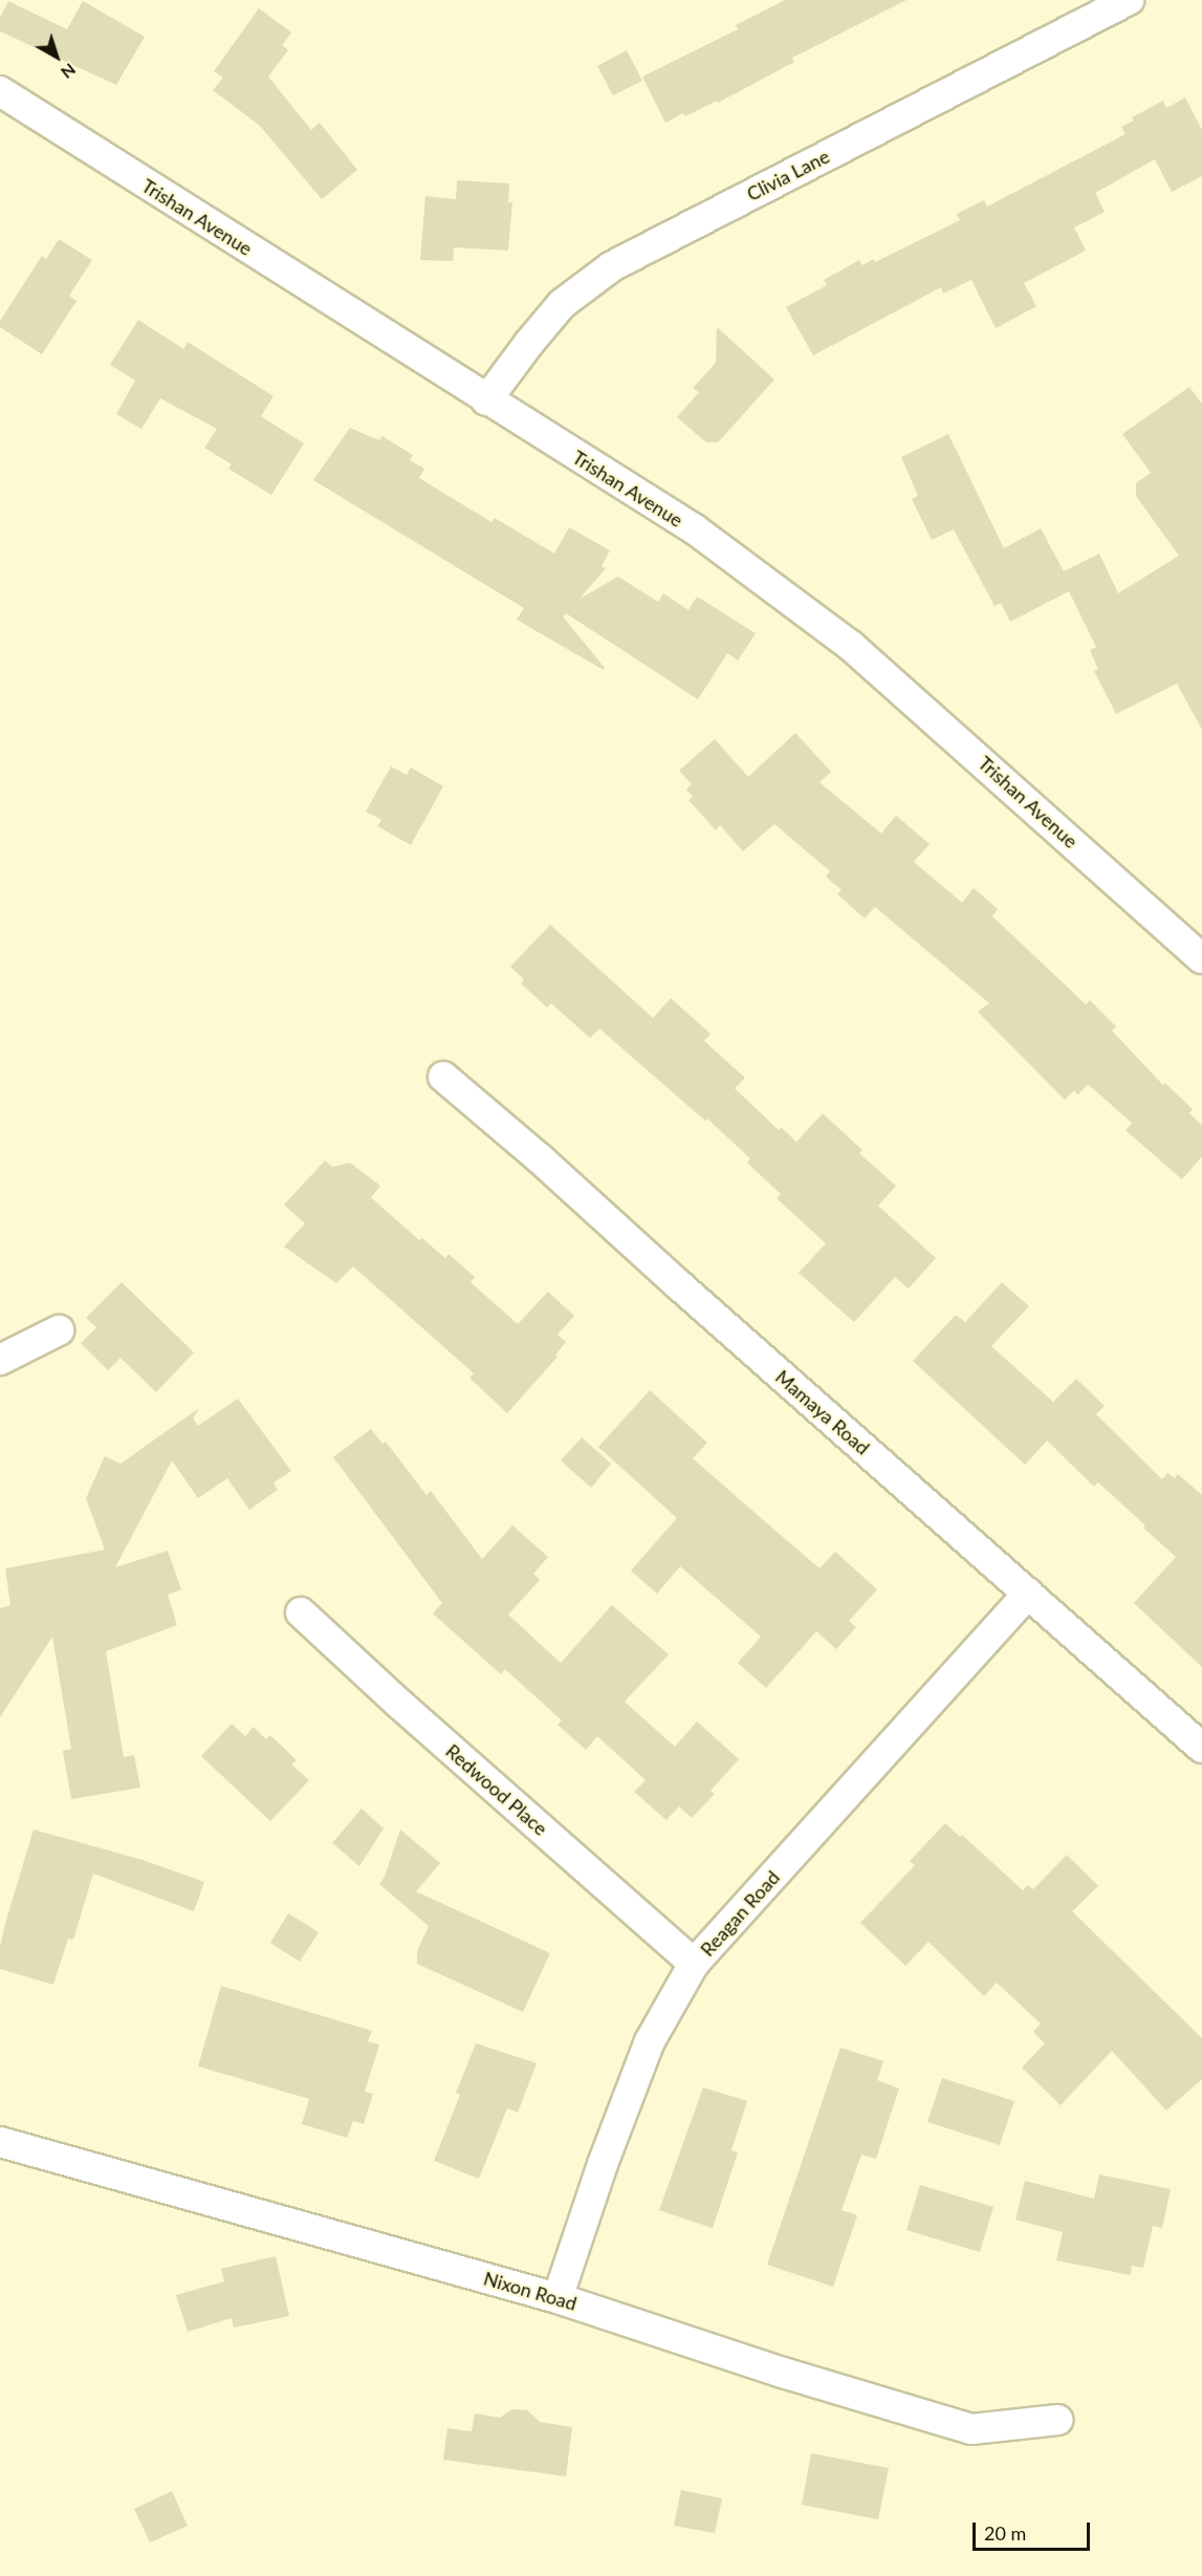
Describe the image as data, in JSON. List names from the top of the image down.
{
  "streets": {
    "street": [
      "Clivia Lane",
      "Trishan Avenue",
      "Mamaya Road",
      "Redwood Place",
      "Reagan Road",
      "Nixon Road"
    ]
  },
  "crossings": [
    ["Clivia Lane", "Trishan Avenue"],
    ["Mamaya Road", "Reagan Road"],
    ["Redwood Place", "Reagan Road"],
    ["Reagan Road", "Nixon Road"]
  ],
  "scale_bar": "20 m",
  "north": "bottom right"
}
